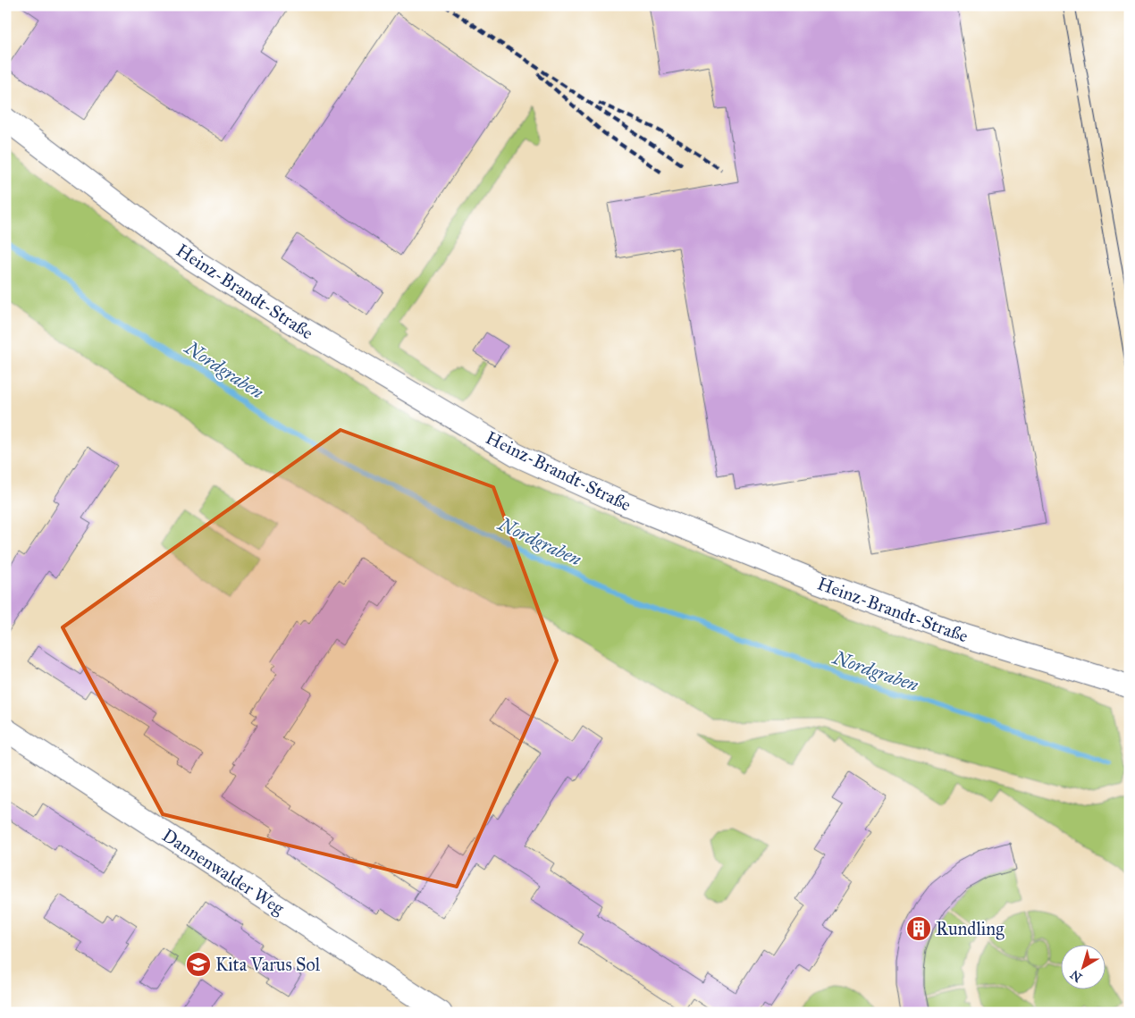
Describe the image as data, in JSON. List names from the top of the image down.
{
  "streets": {
    "street": ["Heinz-Brandt-Straße", "Dannenwalder Weg"]
  },
  "water": ["Nordgraben"],
  "places": {
    "building": ["Rundling"],
    "school or university": ["Kita Varus Sol"]
  },
  "north": "bottom left"
}
